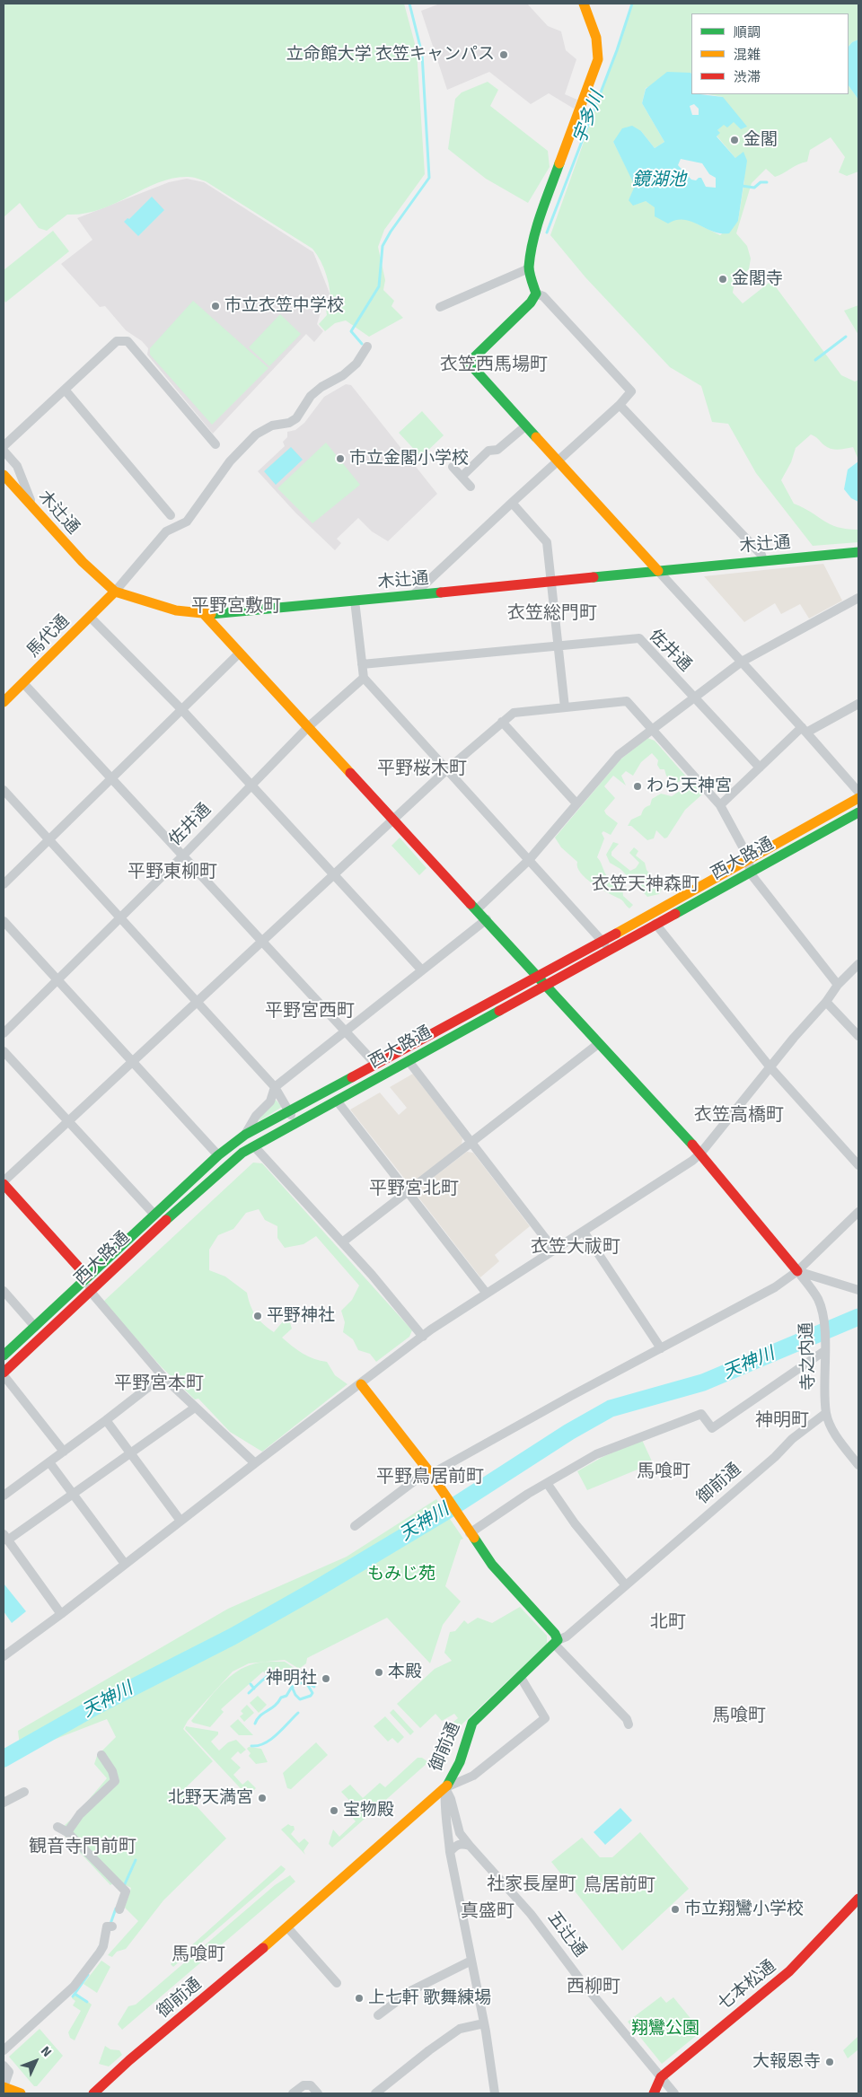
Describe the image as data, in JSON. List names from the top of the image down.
{
  "streets": {
    "street": [
      "木辻通",
      "馬代通",
      "佐井通",
      "西大路通",
      "寺之内通",
      "御前通",
      "五辻通",
      "七本松通"
    ]
  },
  "crossings": [
    ["木辻通", "馬代通"],
    ["寺之内通", "御前通"],
    ["御前通", "五辻通"],
    ["五辻通", "七本松通"]
  ],
  "districts": [
    "衣笠西馬場町",
    "平野宮敷町",
    "衣笠総門町",
    "平野桜木町",
    "平野東柳町",
    "衣笠天神森町",
    "平野宮西町",
    "衣笠高橋町",
    "平野宮北町",
    "衣笠大祓町",
    "平野宮本町",
    "神明町",
    "馬喰町",
    "平野鳥居前町",
    "北町",
    "馬喰町",
    "観音寺門前町",
    "社家長屋町",
    "鳥居前町",
    "真盛町",
    "馬喰町",
    "西柳町"
  ],
  "water": ["宇多川", "鏡湖池", "天神川"],
  "parks": ["もみじ苑", "翔鸞公園"],
  "places": [
    "立命館大学 衣笠キャンパス",
    "金閣",
    "金閣寺",
    "市立衣笠中学校",
    "市立金閣小学校",
    "わら天神宮",
    "平野神社",
    "本殿",
    "神明社",
    "北野天満宮",
    "宝物殿",
    "市立翔鸞小学校",
    "上七軒 歌舞練場",
    "大報恩寺"
  ],
  "legend": ["順調", "混雑", "渋滞"],
  "north": "top right"
}
